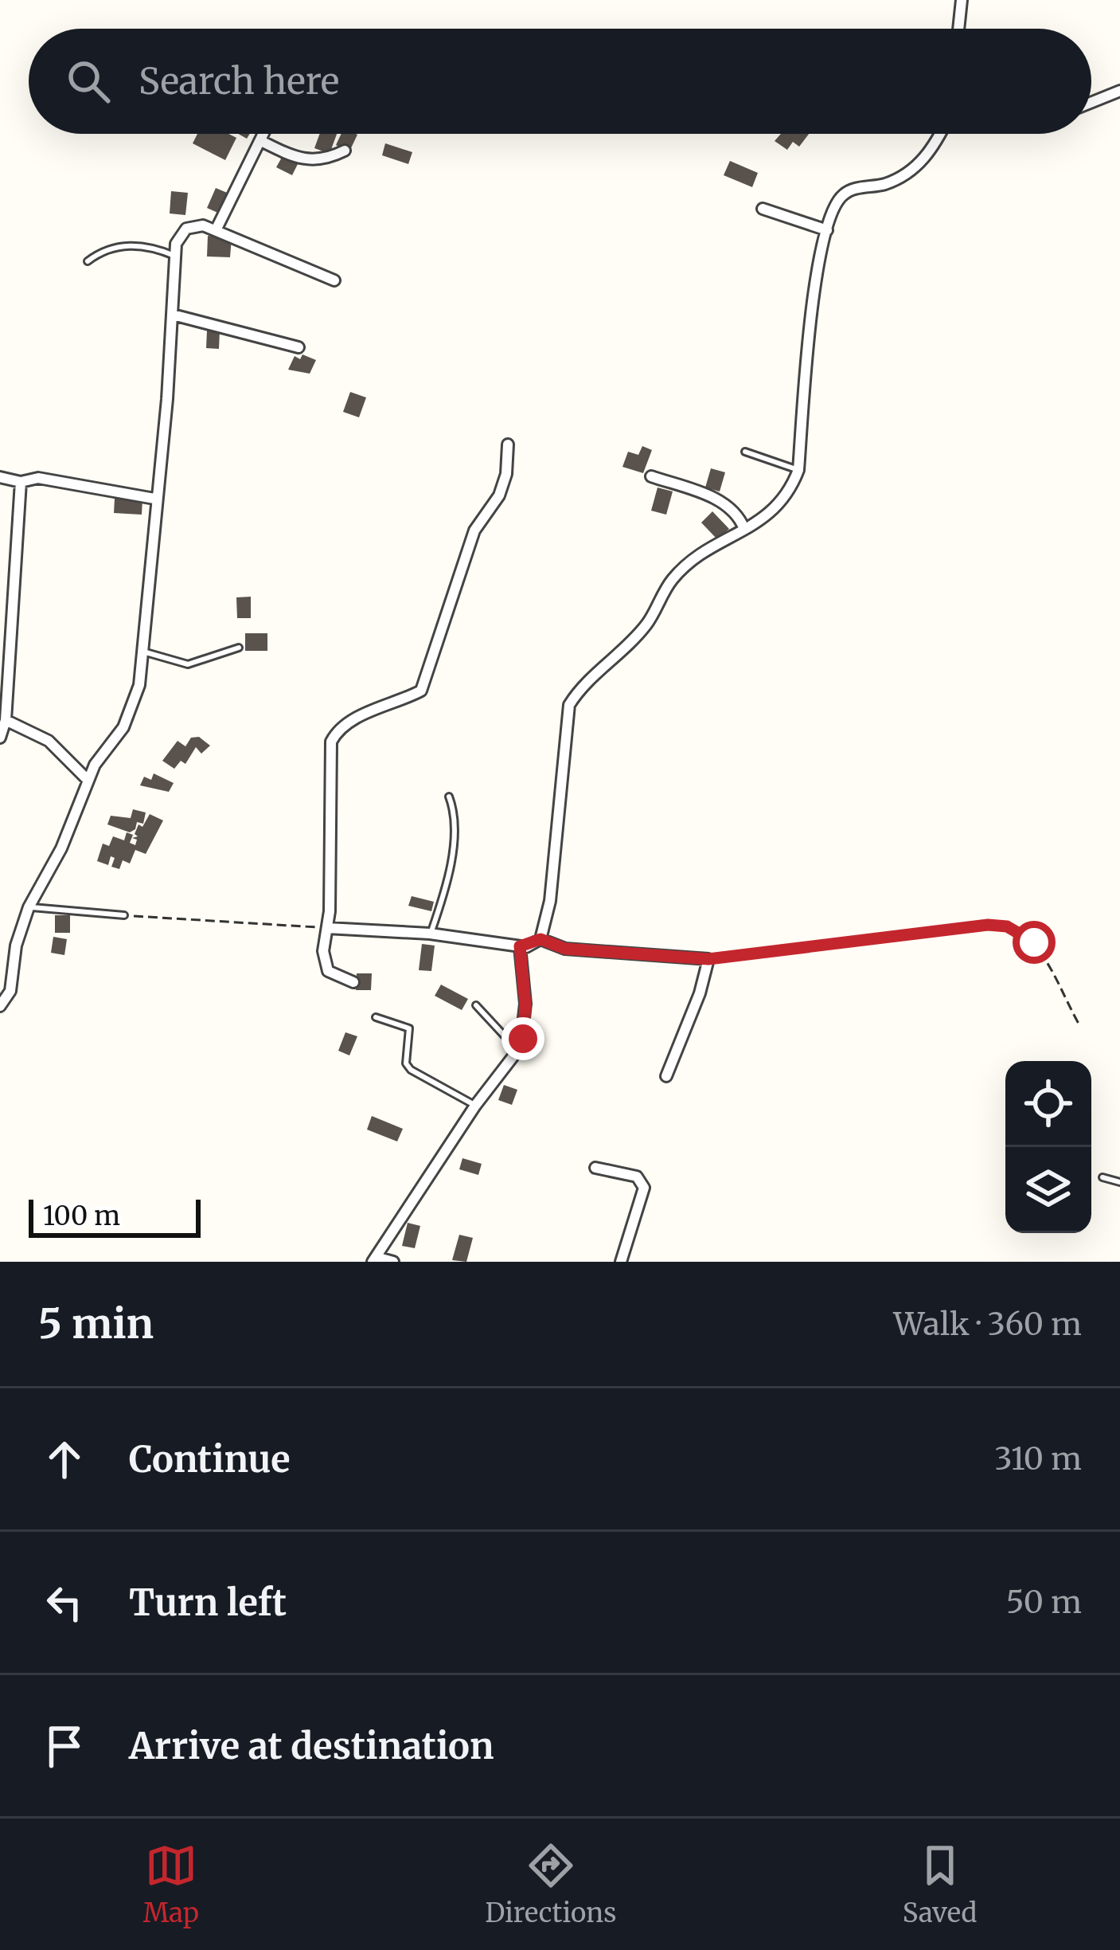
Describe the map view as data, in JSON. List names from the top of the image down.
{
  "scale_bar": "100 m",
  "page": {
    "search": "Search here",
    "scale": "100 m",
    "heading": ["5 min", "Walk · 360 m"],
    "list": [
      ["Continue", "310 m"],
      ["Turn left", "50 m"],
      "Arrive at destination"
    ],
    "nav": ["Map", "Directions", "Saved"]
  }
}
